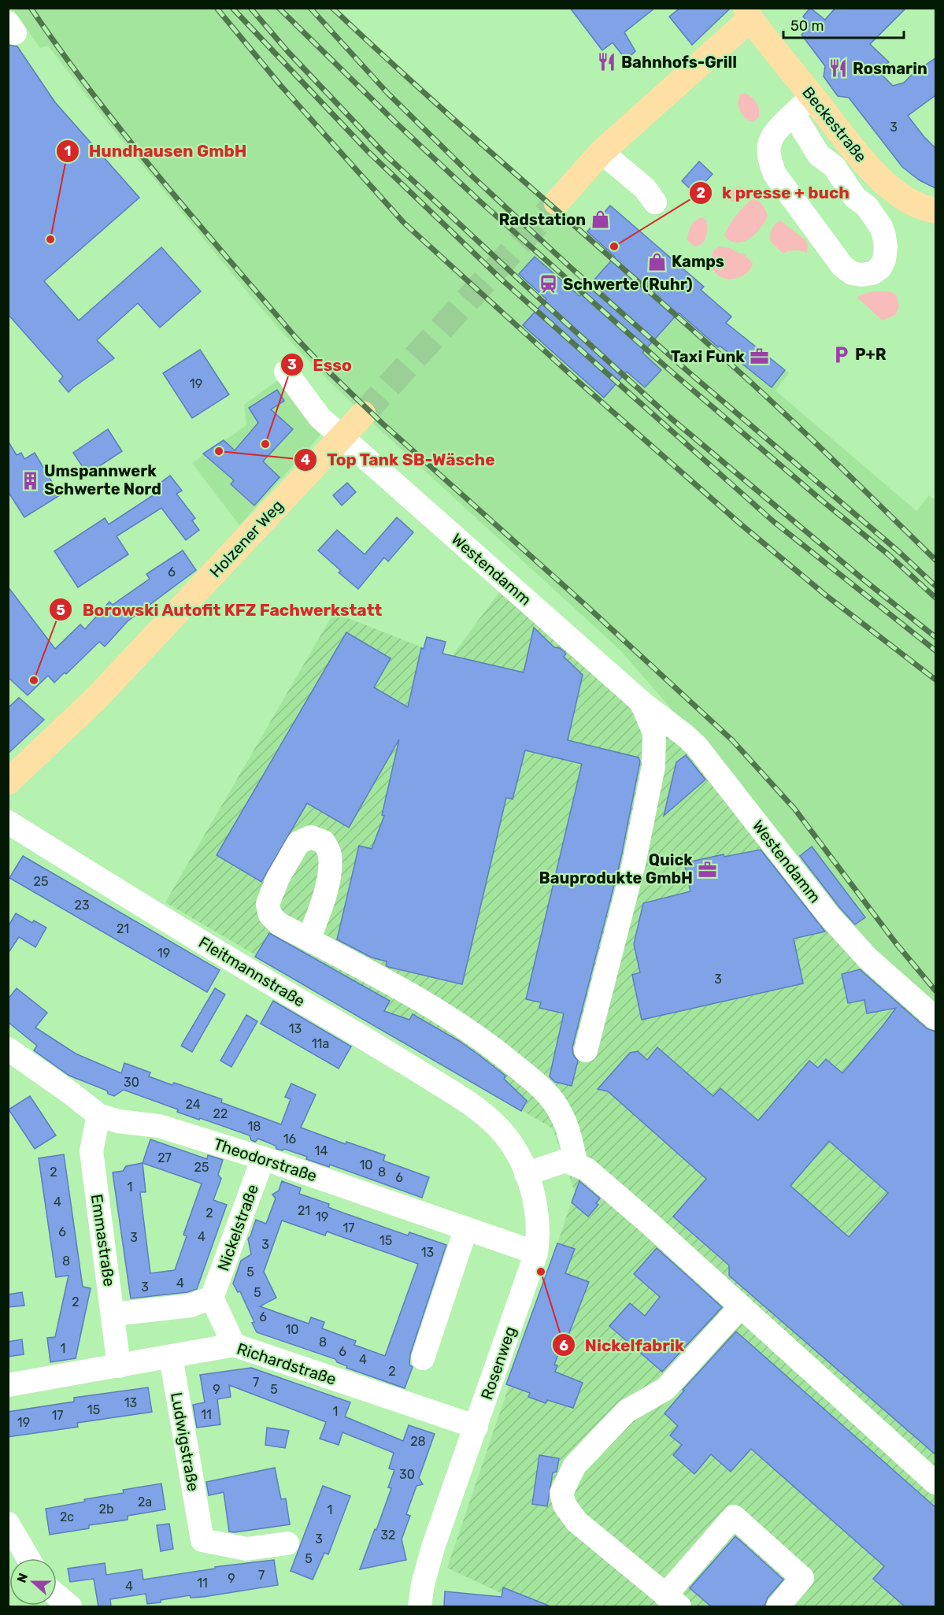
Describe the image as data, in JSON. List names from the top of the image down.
{
  "streets": {
    "main road": ["Beckestraße", "Holzener Weg"],
    "street": [
      "Westendamm",
      "Fleitmannstraße",
      "Theodorstraße",
      "Nickelstraße",
      "Emmastraße",
      "Rosenweg",
      "Richardstraße",
      "Ludwigstraße"
    ]
  },
  "crossings": [
    ["Holzener Weg", "Westendamm"],
    ["Fleitmannstraße", "Rosenweg"],
    ["Theodorstraße", "Nickelstraße"],
    ["Theodorstraße", "Emmastraße"],
    ["Theodorstraße", "Rosenweg"],
    ["Emmastraße", "Richardstraße"],
    ["Rosenweg", "Richardstraße"],
    ["Richardstraße", "Ludwigstraße"]
  ],
  "places": {
    "restaurant": ["Bahnhofs-Grill", "Rosmarin"],
    "shop": ["Radstation", "Kamps"],
    "other": [
      "Hundhausen GmbH",
      "k presse + buch",
      "Esso",
      "Top Tank SB-Wäsche",
      "Borowski Autofit KFZ Fachwerkstatt",
      "Nickelfabrik"
    ],
    "station": ["Schwerte (Ruhr)"],
    "parking": ["P+R"],
    "office": ["Taxi Funk", "Quick Bauprodukte GmbH"],
    "building": ["Umspannwerk Schwerte Nord"]
  },
  "house_numbers": [
    "3",
    "19",
    "6",
    "25",
    "23",
    "21",
    "19",
    "3",
    "13",
    "11a",
    "30",
    "24",
    "22",
    "18",
    "16",
    "14",
    "27",
    "10",
    "25",
    "2",
    "8",
    "6",
    "1",
    "4",
    "21",
    "2",
    "19",
    "17",
    "6",
    "4",
    "3",
    "15",
    "3",
    "13",
    "8",
    "5",
    "4",
    "3",
    "5",
    "2",
    "6",
    "10",
    "8",
    "1",
    "6",
    "4",
    "2",
    "7",
    "9",
    "5",
    "13",
    "15",
    "1",
    "11",
    "17",
    "19",
    "28",
    "30",
    "2a",
    "2b",
    "1",
    "2c",
    "32",
    "3",
    "5",
    "7",
    "9",
    "11",
    "4"
  ],
  "scale_bar": "50 m",
  "north": "left"
}
